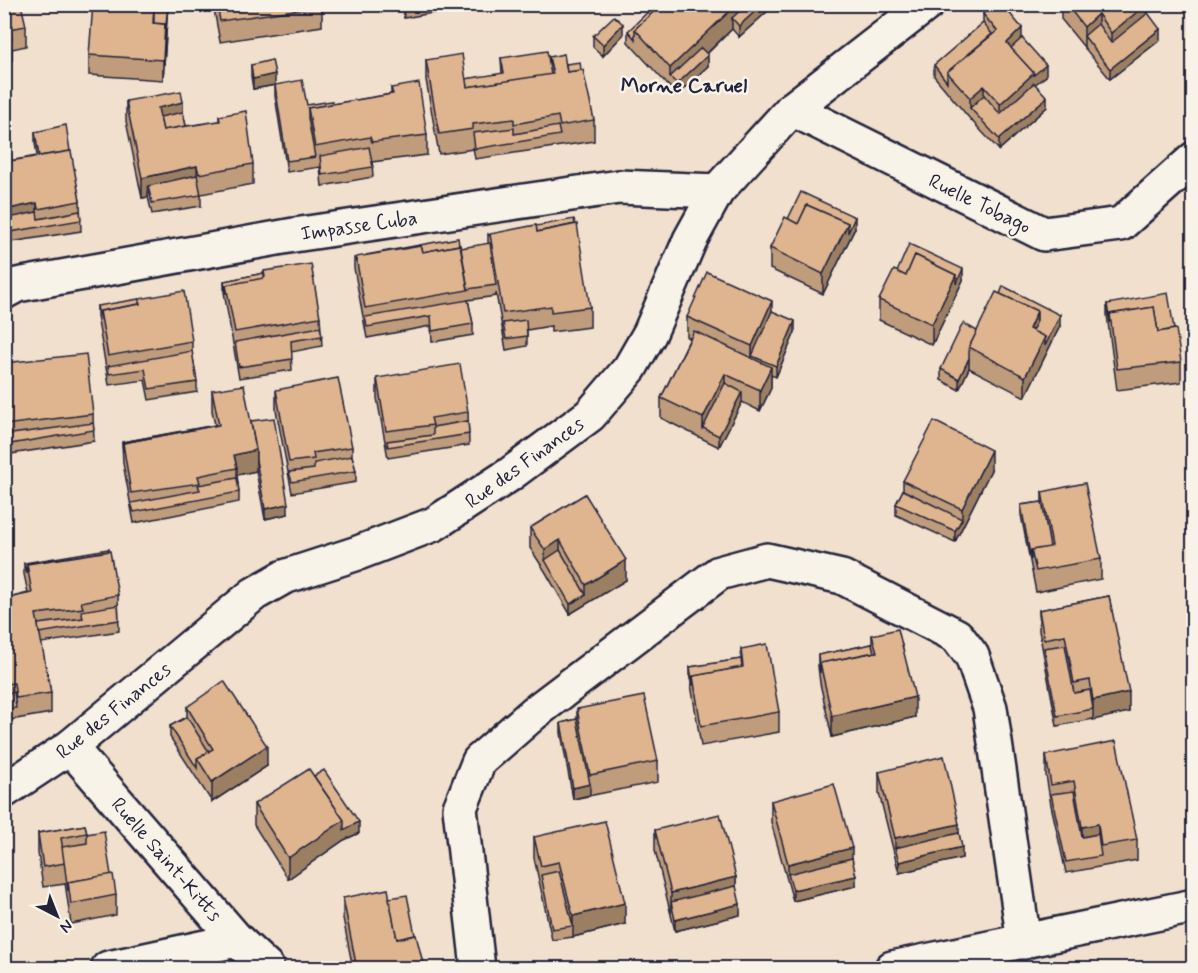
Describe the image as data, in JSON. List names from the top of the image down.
{
  "streets": {
    "street": [
      "Ruelle Tobago",
      "Impasse Cuba",
      "Rue des Finances",
      "Ruelle Saint-Kitts"
    ]
  },
  "crossings": [
    ["Ruelle Tobago", "Rue des Finances"],
    ["Impasse Cuba", "Rue des Finances"],
    ["Rue des Finances", "Ruelle Saint-Kitts"]
  ],
  "districts": ["Morne Caruel"],
  "north": "bottom right"
}
